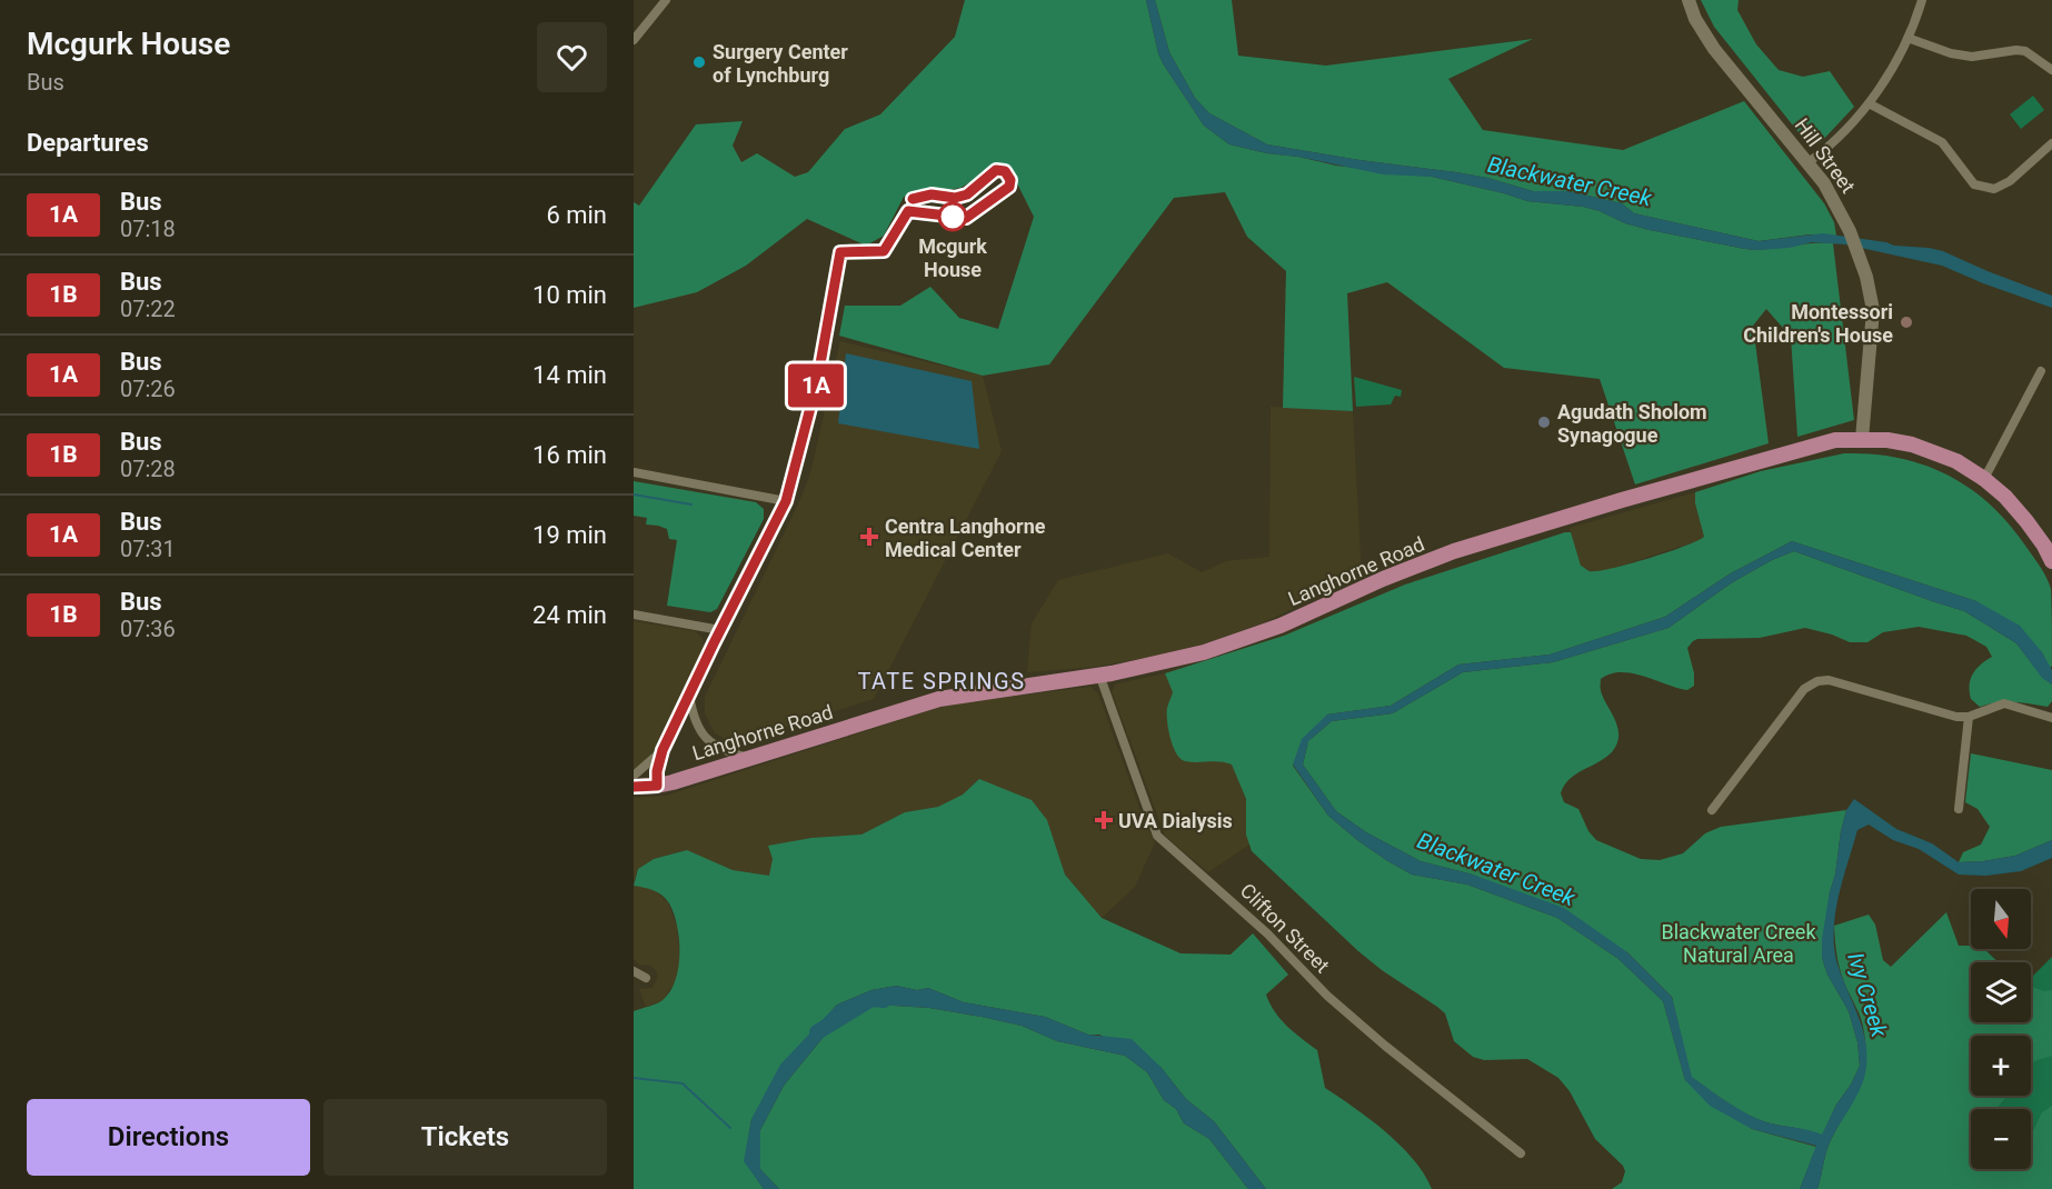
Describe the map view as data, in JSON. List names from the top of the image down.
{
  "streets": {
    "main road": ["Langhorne Road"],
    "street": ["Hill Street", "Clifton Street"]
  },
  "crossings": [
    ["Hill Street", "Langhorne Road"],
    ["Langhorne Road", "Clifton Street"]
  ],
  "districts": ["TATE SPRINGS"],
  "water": ["Blackwater Creek", "Ivy Creek"],
  "parks": ["Blackwater Creek Natural Area"],
  "places": {
    "other": [
      "Surgery Center of Lynchburg",
      "Mcgurk House",
      "Montessori Children's House",
      "Agudath Sholom Synagogue"
    ],
    "health": ["Centra Langhorne Medical Center", "UVA Dialysis"]
  },
  "lines": ["bus line 1A"],
  "north": "bottom",
  "page": {
    "heading": [
      ["Mcgurk House", "Bus"],
      "Departures"
    ],
    "on_map": "1A",
    "list": [
      {
        "mark": "1A",
        "name": "Bus",
        "note": "07:18",
        "value": "6 min"
      },
      {
        "mark": "1B",
        "name": "Bus",
        "note": "07:22",
        "value": "10 min"
      },
      {
        "mark": "1A",
        "name": "Bus",
        "note": "07:26",
        "value": "14 min"
      },
      {
        "mark": "1B",
        "name": "Bus",
        "note": "07:28",
        "value": "16 min"
      },
      {
        "mark": "1A",
        "name": "Bus",
        "note": "07:31",
        "value": "19 min"
      },
      {
        "mark": "1B",
        "name": "Bus",
        "note": "07:36",
        "value": "24 min"
      }
    ],
    "map_buttons": ["+", "−"],
    "buttons": ["Directions", "Tickets"]
  }
}
